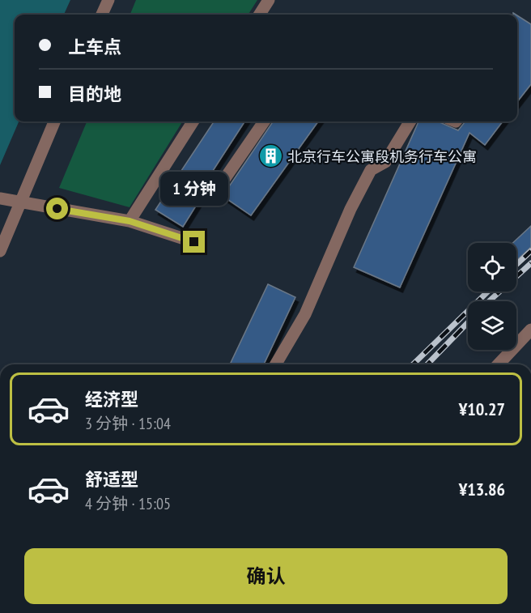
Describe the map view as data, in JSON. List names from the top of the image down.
{
  "places": {
    "building": ["北京行车公寓段机务行车公寓"]
  },
  "page": {
    "banner": ["上车点", "目的地"],
    "bubble": "1 分钟",
    "list": [
      {
        "name": "经济型",
        "note": "3 分钟 · 15:04",
        "value": "¥10.27"
      },
      {
        "name": "舒适型",
        "note": "4 分钟 · 15:05",
        "value": "¥13.86"
      }
    ],
    "buttons": "确认"
  }
}
